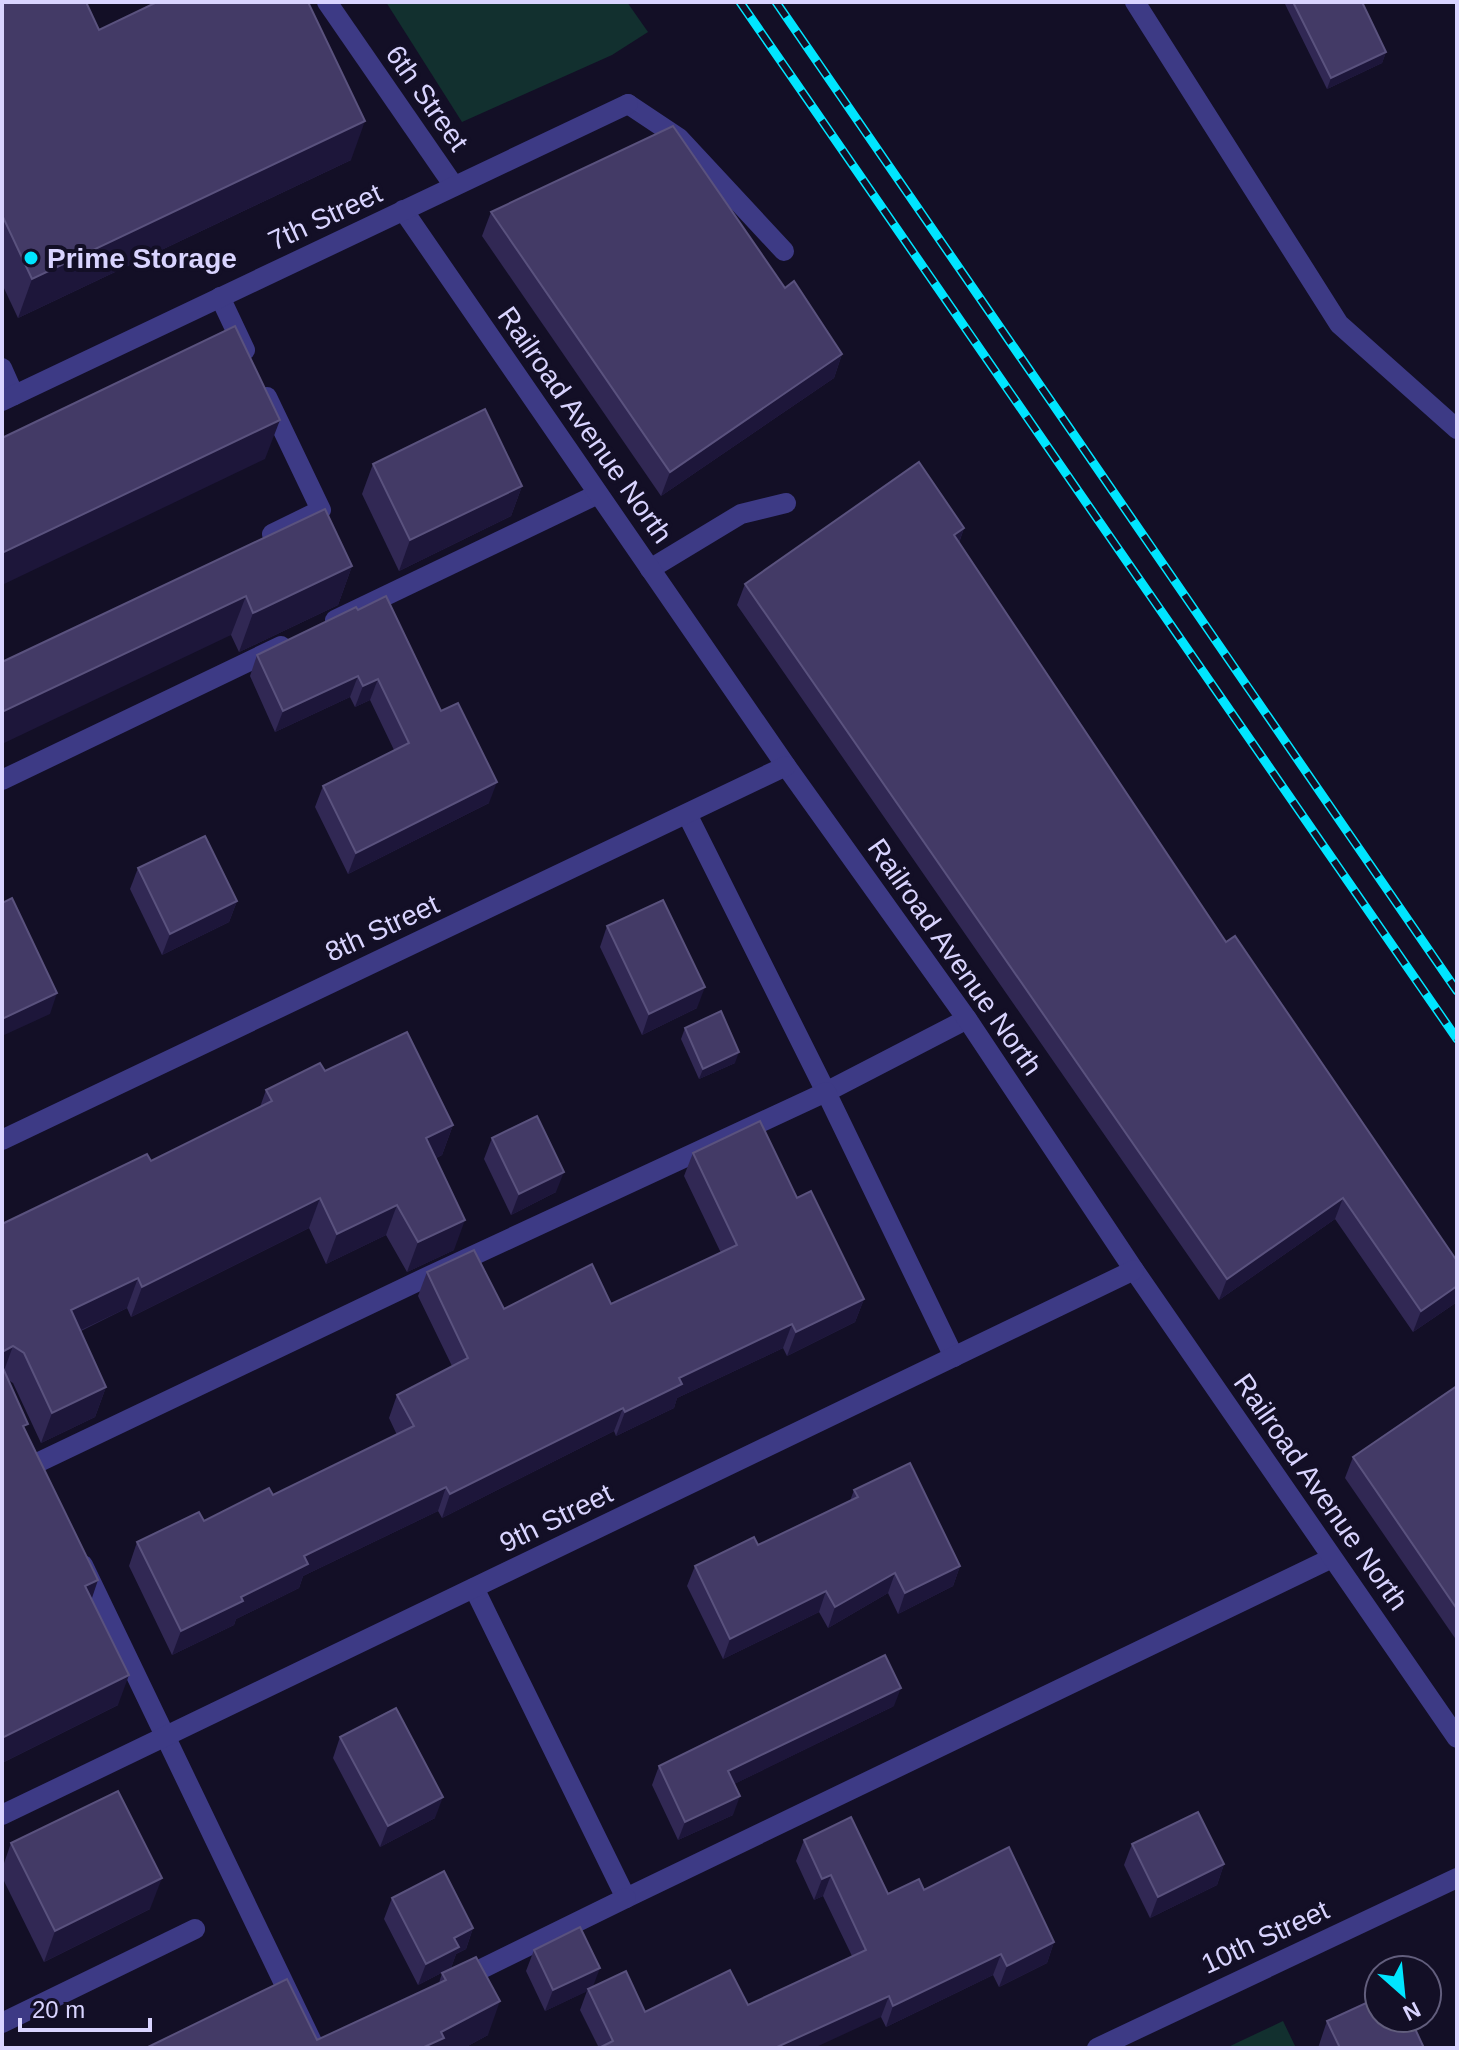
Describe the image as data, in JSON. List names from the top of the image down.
{
  "streets": {
    "street": [
      "6th Street",
      "7th Street",
      "Railroad Avenue North",
      "8th Street",
      "9th Street",
      "10th Street"
    ]
  },
  "crossings": [
    ["6th Street", "7th Street"],
    ["7th Street", "Railroad Avenue North"],
    ["Railroad Avenue North", "8th Street"],
    ["Railroad Avenue North", "9th Street"]
  ],
  "places": ["Prime Storage"],
  "scale_bar": "20 m",
  "north": "bottom right"
}
